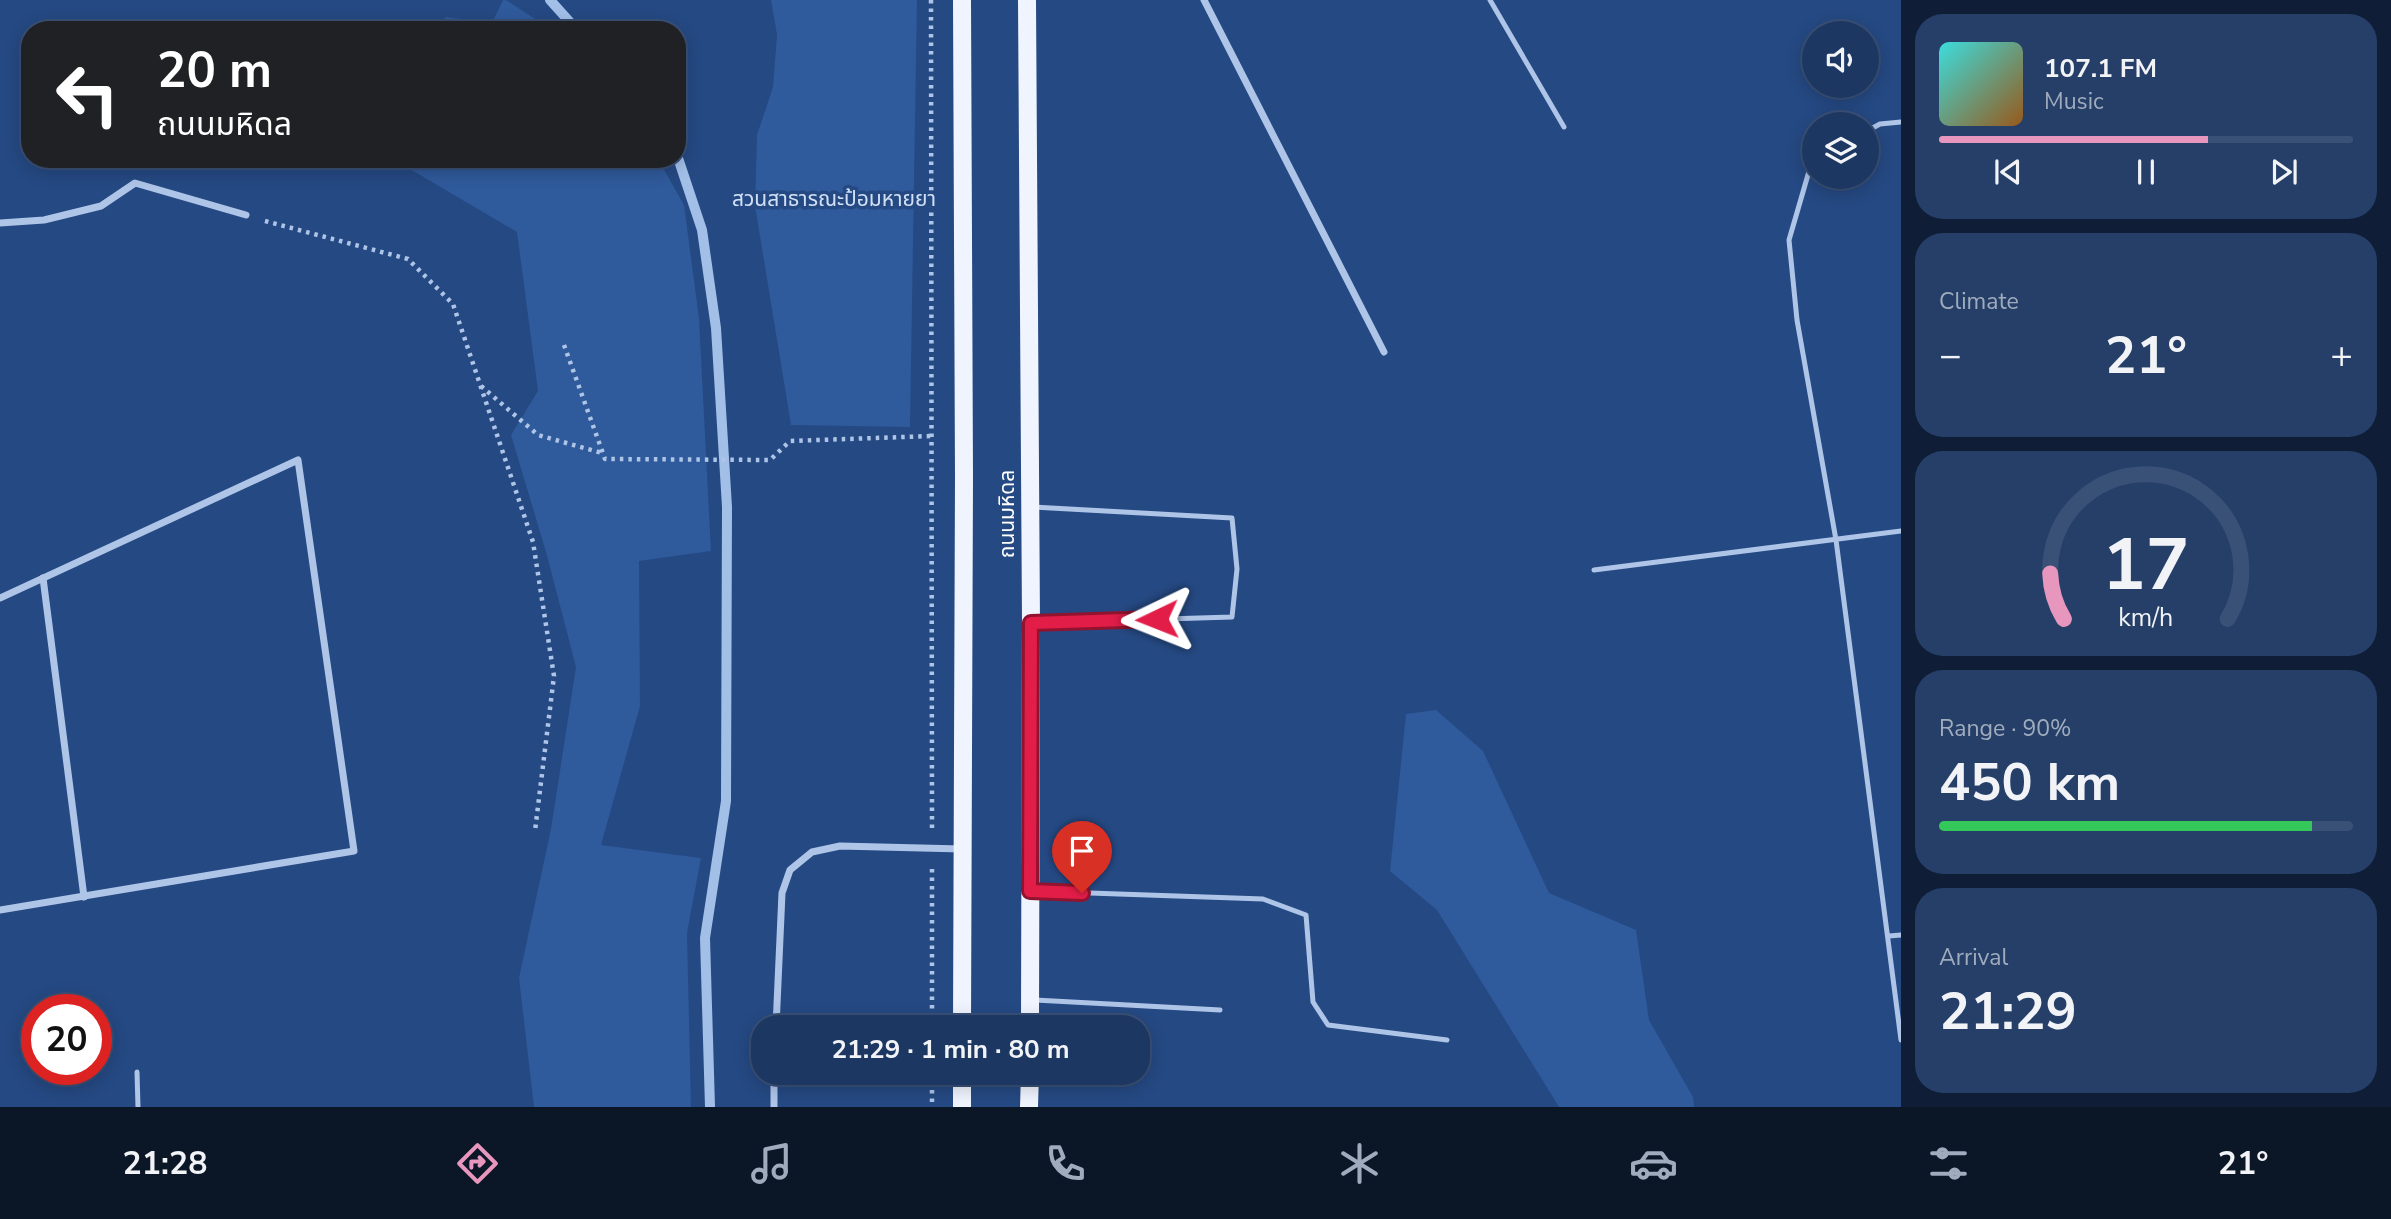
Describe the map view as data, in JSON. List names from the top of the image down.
{
  "streets": {
    "main road": ["ถนนมหิดล"]
  },
  "parks": ["สวนสาธารณะป้อมหายยา"],
  "page": {
    "turn": ["20 m", "ถนนมหิดล"],
    "song": ["107.1 FM", "Music"],
    "tile": [
      "Climate",
      ["Range · 90%", "450 km"],
      ["Arrival", "21:29"]
    ],
    "heat": ["−", "21°", "+"],
    "limit": "20",
    "trip": "21:29 · 1 min · 80 m",
    "tabs": ["21:28", "21°"],
    "gauge": ["17", "km/h"]
  }
}
